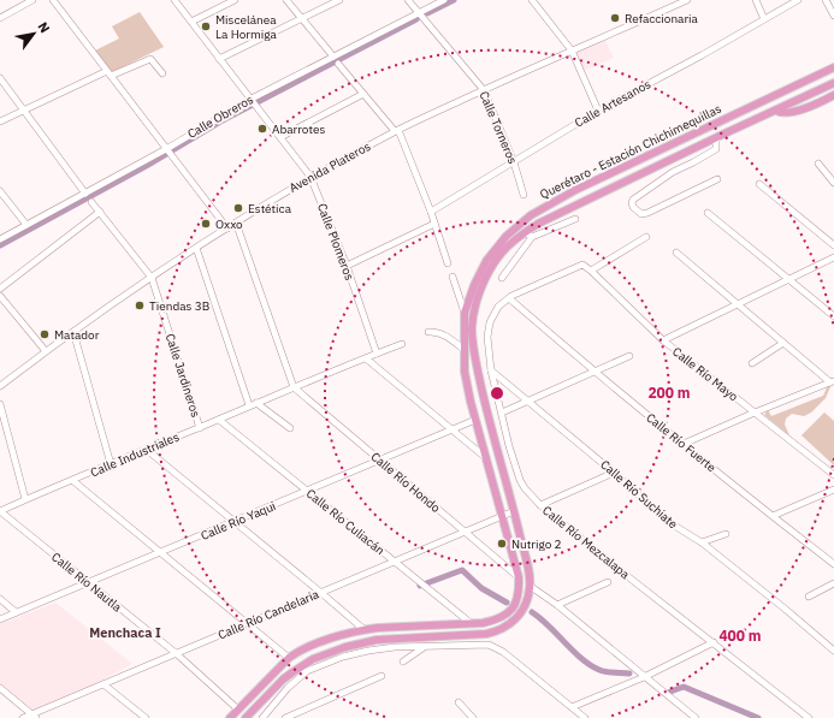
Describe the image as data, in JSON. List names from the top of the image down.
{
  "streets": {
    "main road": ["Querétaro - Estación Chichimequillas"],
    "street": [
      "Calle Artesanos",
      "Calle Obreros",
      "Calle Torneros",
      "Avenida Plateros",
      "Calle Plomeros",
      "Calle Río Mayo",
      "Calle Jardineros",
      "Calle Río Fuerte",
      "Calle Industriales",
      "Calle Río Hondo",
      "Calle Río Suchiate",
      "Calle Río Yaqui",
      "Calle Río Culiacán",
      "Calle Río Mezcalapa",
      "Calle Río Nautla",
      "Calle Río Candelaria"
    ]
  },
  "crossings": [
    ["Calle Artesanos", "Calle Torneros"],
    ["Calle Obreros", "Calle Torneros"],
    ["Calle Obreros", "Calle Plomeros"],
    ["Calle Torneros", "Avenida Plateros"],
    ["Querétaro - Estación Chichimequillas", "Calle Río Hondo"],
    ["Querétaro - Estación Chichimequillas", "Calle Río Yaqui"],
    ["Querétaro - Estación Chichimequillas", "Calle Río Culiacán"],
    ["Querétaro - Estación Chichimequillas", "Calle Río Nautla"],
    ["Querétaro - Estación Chichimequillas", "Calle Río Candelaria"],
    ["Avenida Plateros", "Calle Plomeros"],
    ["Avenida Plateros", "Calle Jardineros"],
    ["Calle Plomeros", "Calle Industriales"],
    ["Calle Río Mayo", "Calle Río Fuerte"],
    ["Calle Río Mayo", "Calle Río Mezcalapa"],
    ["Calle Jardineros", "Calle Industriales"],
    ["Calle Río Fuerte", "Calle Río Mezcalapa"],
    ["Calle Industriales", "Calle Río Hondo"],
    ["Calle Industriales", "Calle Río Culiacán"],
    ["Calle Industriales", "Calle Río Nautla"],
    ["Calle Río Hondo", "Calle Río Yaqui"],
    ["Calle Río Hondo", "Calle Río Candelaria"],
    ["Calle Río Suchiate", "Calle Río Mezcalapa"],
    ["Calle Río Yaqui", "Calle Río Culiacán"],
    ["Calle Río Yaqui", "Calle Río Nautla"],
    ["Calle Río Culiacán", "Calle Río Candelaria"],
    ["Calle Río Nautla", "Calle Río Candelaria"]
  ],
  "districts": ["Menchaca I"],
  "places": [
    "Refaccionaria",
    "Miscelánea La Hormiga",
    "Abarrotes",
    "Estética",
    "Oxxo",
    "Tiendas 3B",
    "Matador",
    "Nutrigo 2"
  ],
  "north": "top right",
  "rings": ["200 m", "400 m"]
}
